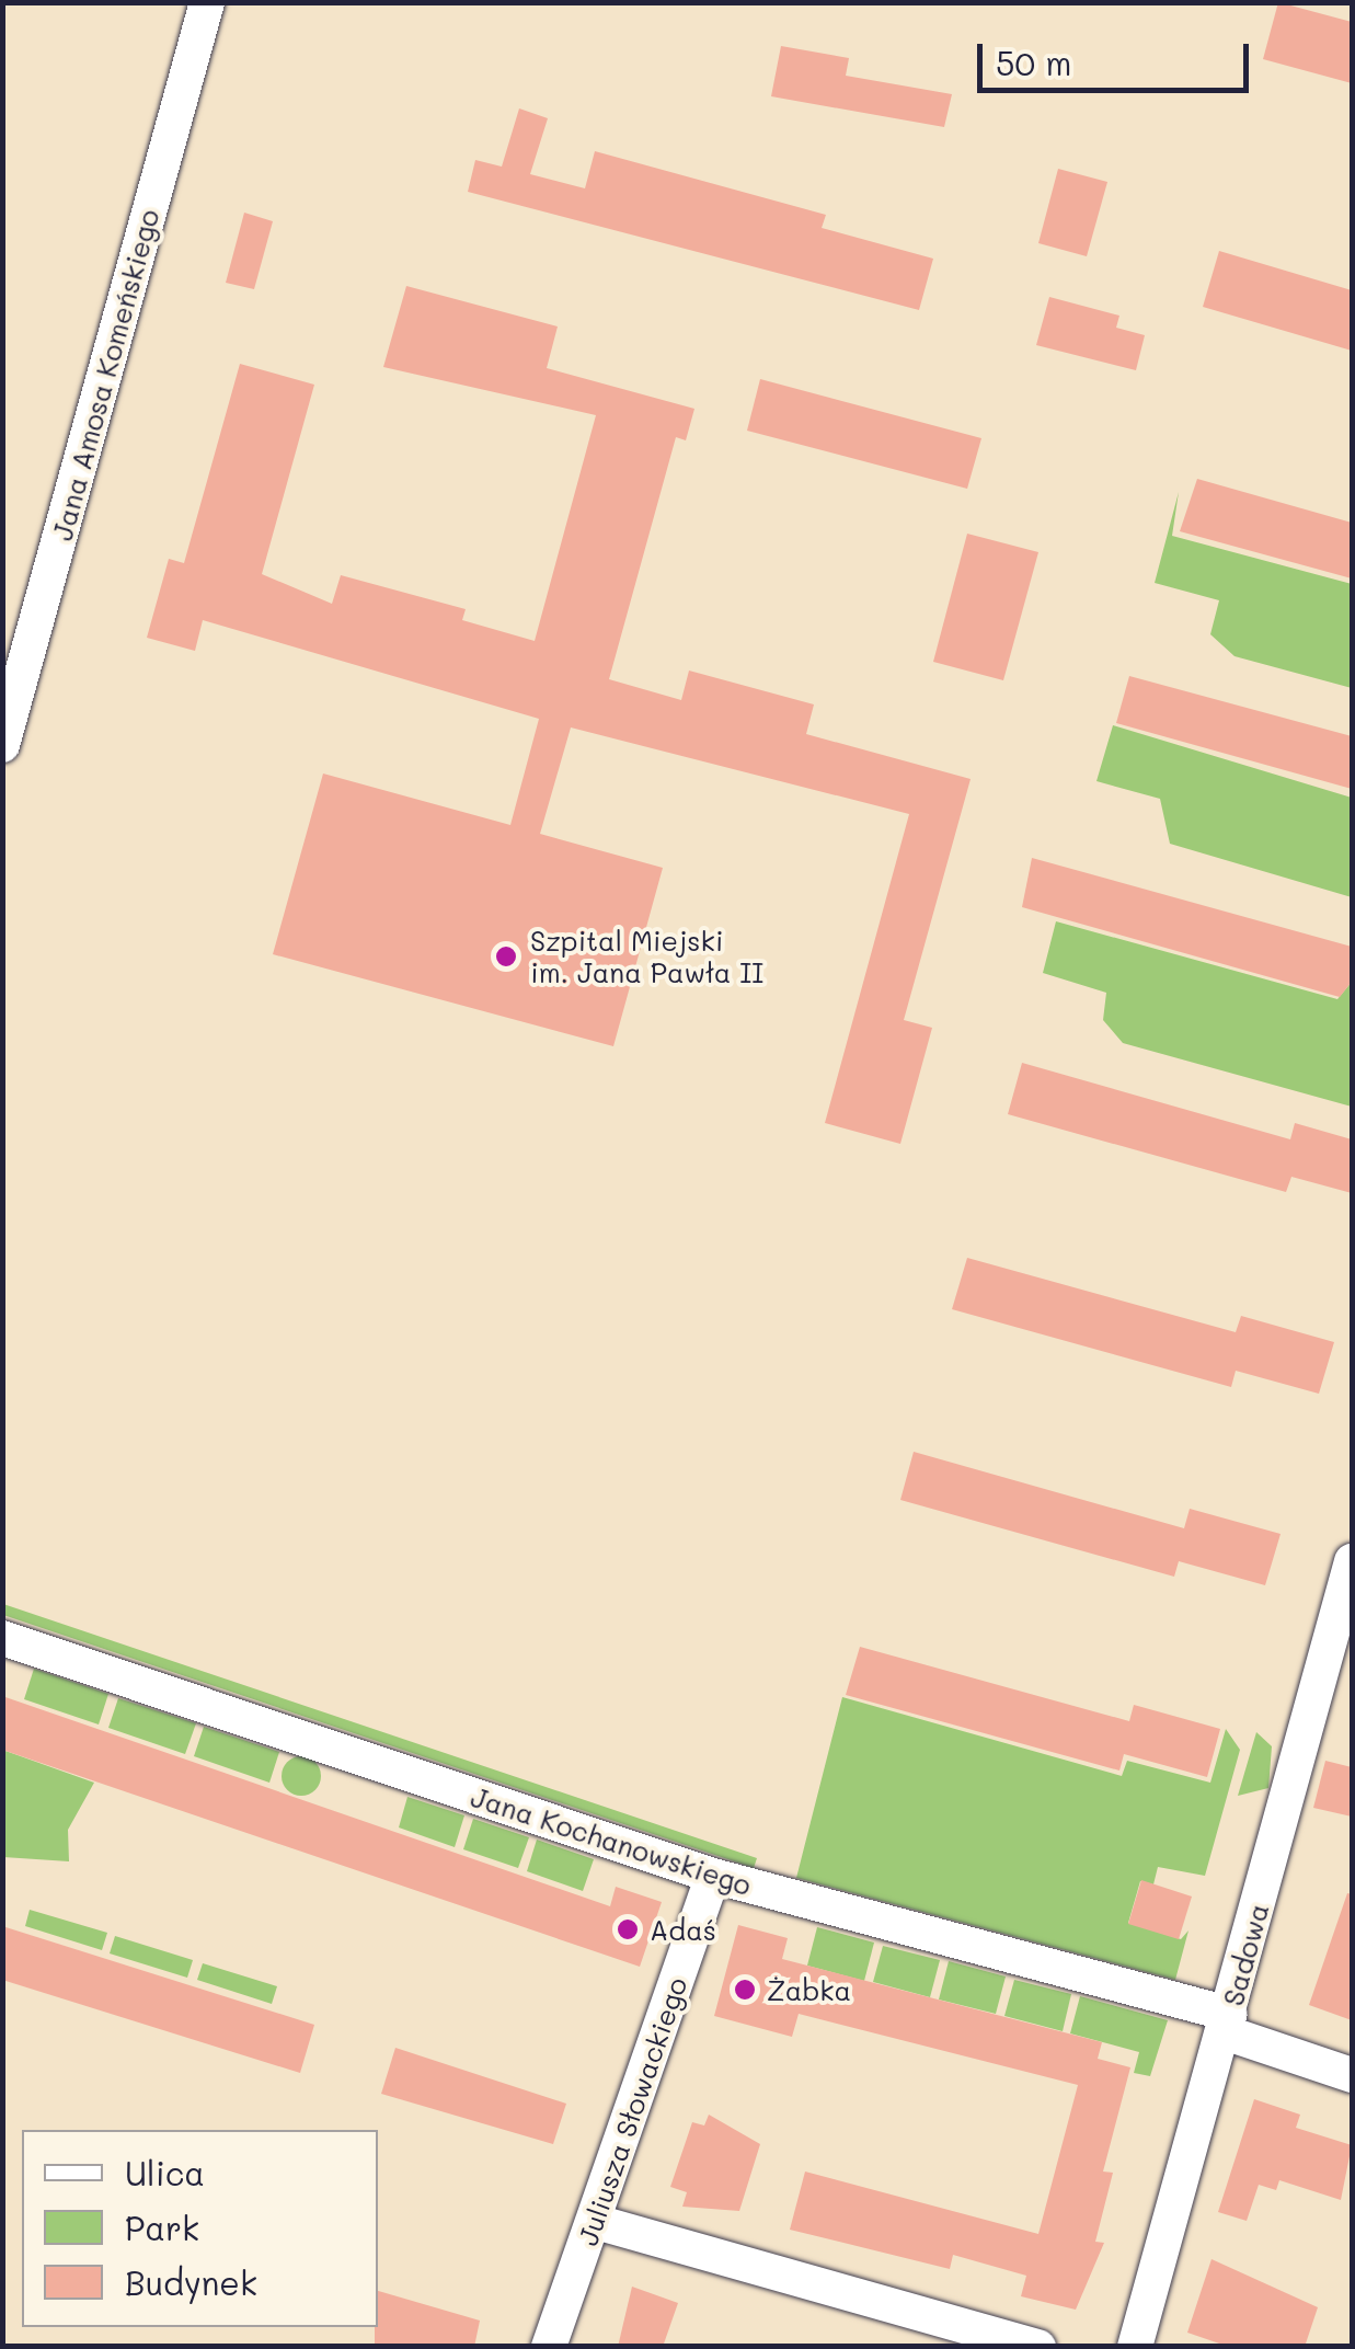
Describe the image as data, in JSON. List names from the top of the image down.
{
  "streets": {
    "street": [
      "Jana Amosa Komeńskiego",
      "Jana Kochanowskiego",
      "Sadowa",
      "Juliusza Słowackiego"
    ]
  },
  "crossings": [
    ["Jana Kochanowskiego", "Sadowa"],
    ["Jana Kochanowskiego", "Juliusza Słowackiego"]
  ],
  "places": ["Szpital Miejski im. Jana Pawła II", "Adaś", "Żabka"],
  "legend": ["Ulica", "Park", "Budynek"],
  "scale_bar": "50 m"
}
